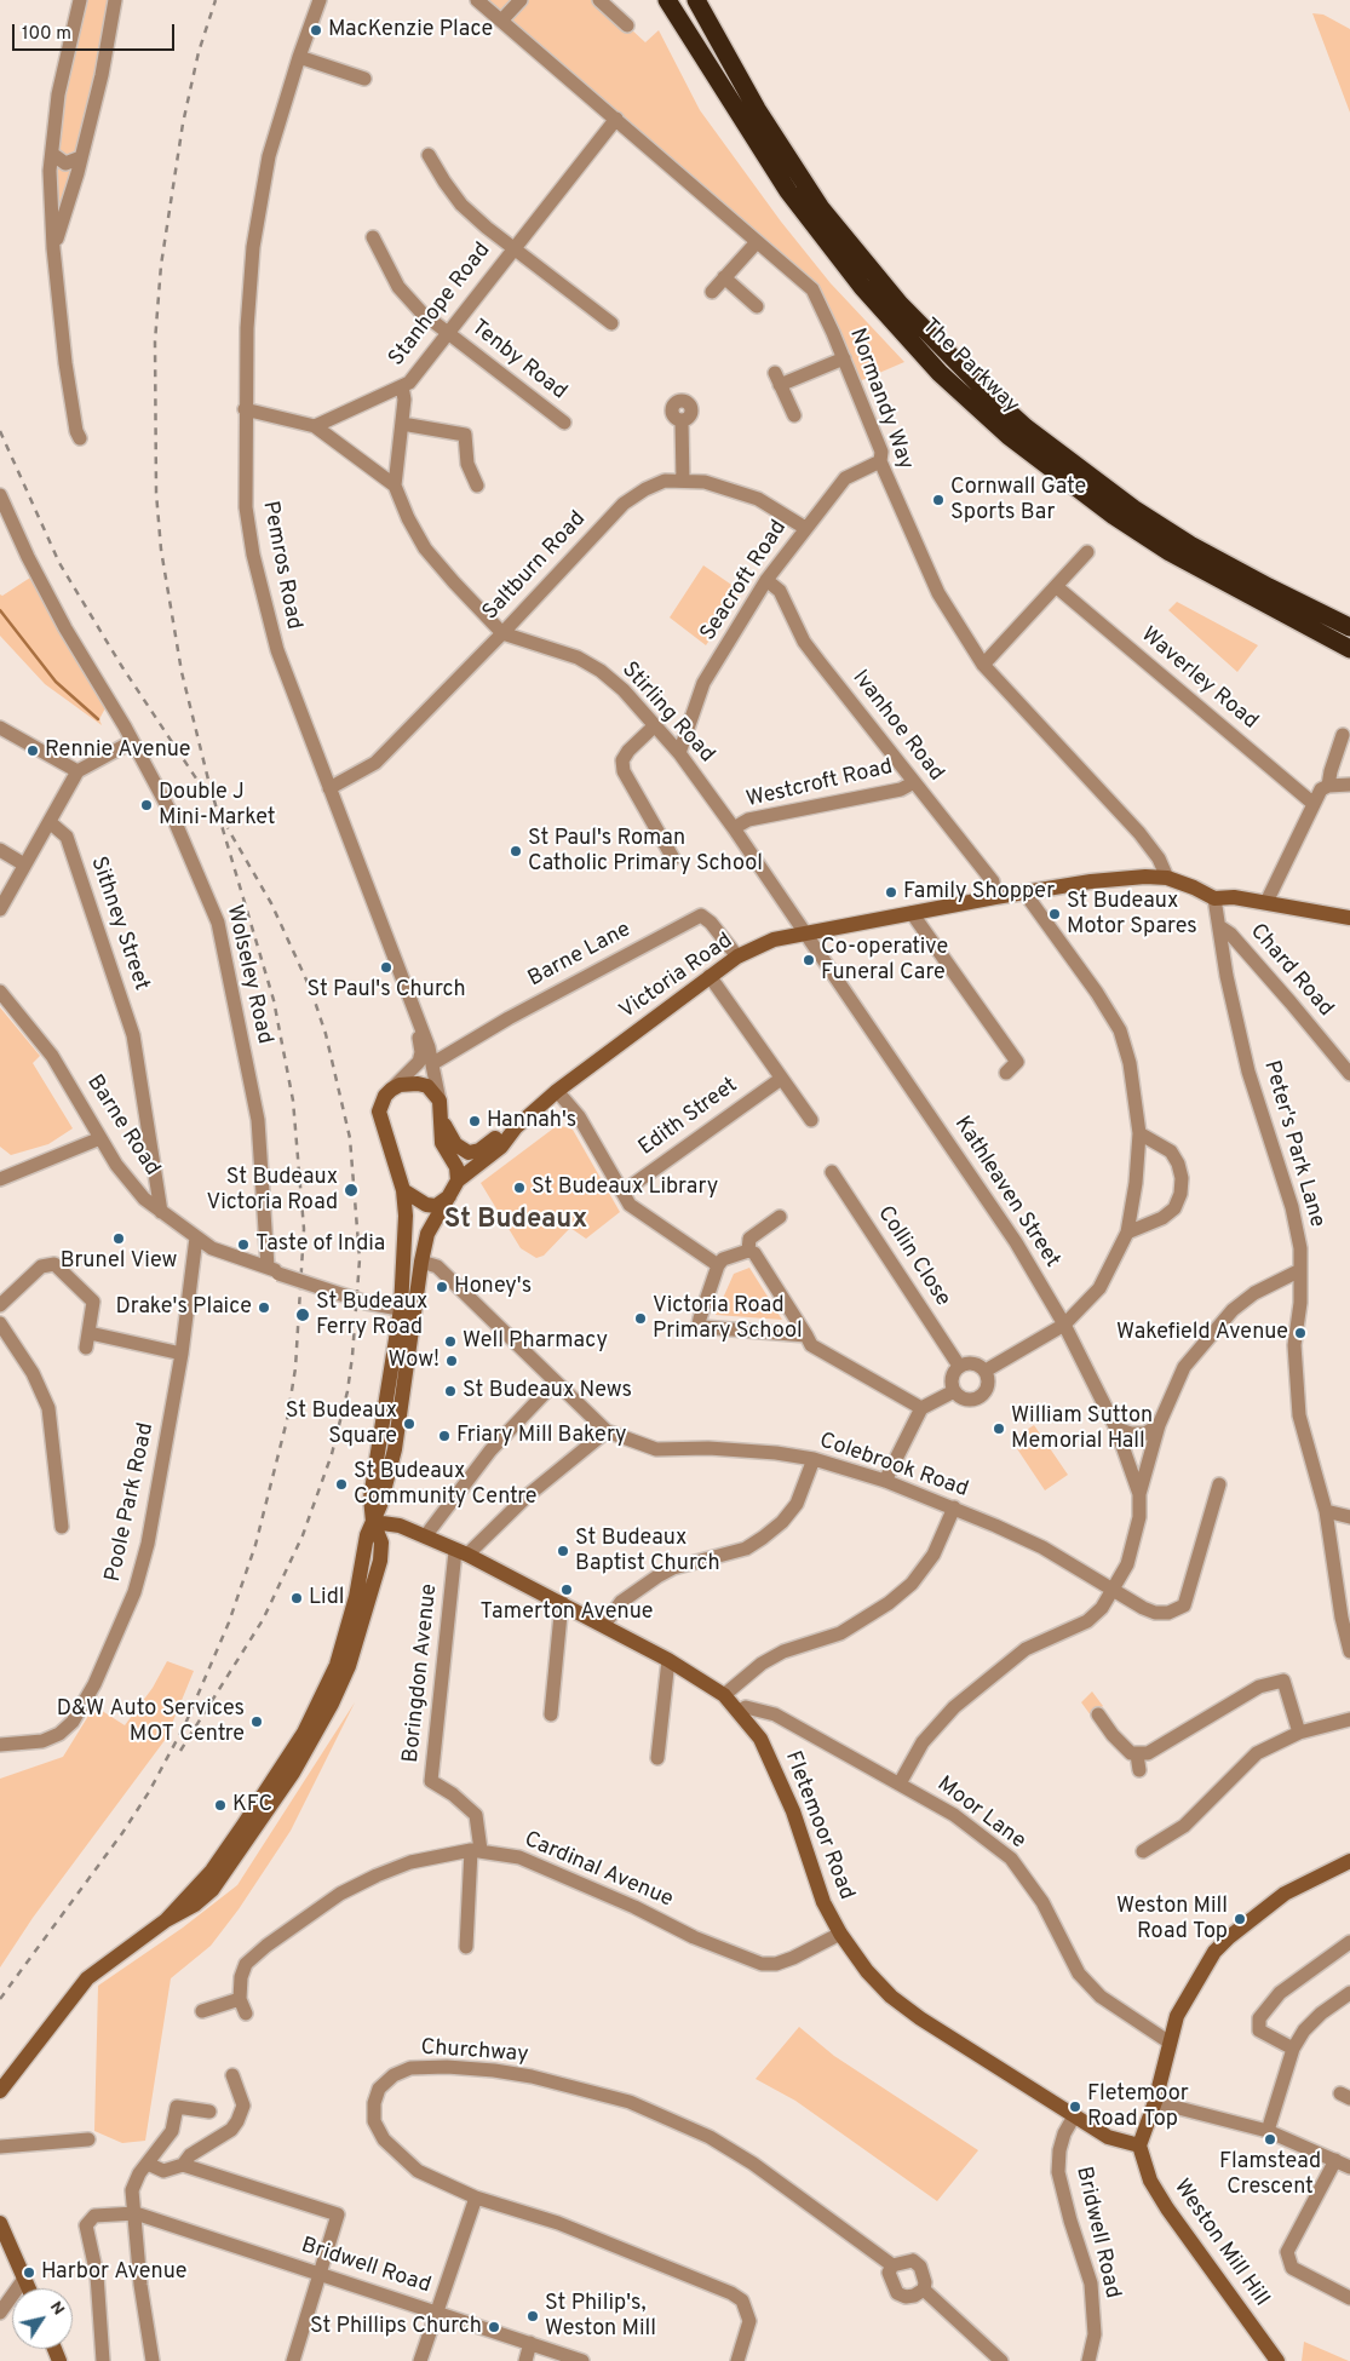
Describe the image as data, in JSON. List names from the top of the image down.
{
  "streets": {
    "highway": ["The Parkway"],
    "street": [
      "Stanhope Road",
      "Tenby Road",
      "Normandy Way",
      "Pemros Road",
      "Saltburn Road",
      "Seacroft Road",
      "Waverley Road",
      "Stirling Road",
      "Ivanhoe Road",
      "Westcroft Road",
      "Sithney Street",
      "Barne Lane",
      "Chard Road",
      "Wolseley Road",
      "Victoria Road",
      "Edith Street",
      "Barne Road",
      "Peter's Park Lane",
      "Kathleaven Street",
      "Collin Close",
      "Colebrook Road",
      "Poole Park Road",
      "Boringdon Avenue",
      "Moor Lane",
      "Fletemoor Road",
      "Cardinal Avenue",
      "Churchway",
      "Bridwell Road",
      "Weston Mill Hill"
    ]
  },
  "crossings": [
    ["Stanhope Road", "Tenby Road"],
    ["Stanhope Road", "Normandy Way"],
    ["Stanhope Road", "Stirling Road"],
    ["Normandy Way", "Seacroft Road"],
    ["Normandy Way", "Victoria Road"],
    ["Pemros Road", "Saltburn Road"],
    ["Pemros Road", "Barne Lane"],
    ["Pemros Road", "Victoria Road"],
    ["Saltburn Road", "Seacroft Road"],
    ["Saltburn Road", "Stirling Road"],
    ["Seacroft Road", "Stirling Road"],
    ["Seacroft Road", "Ivanhoe Road"],
    ["Stirling Road", "Westcroft Road"],
    ["Stirling Road", "Victoria Road"],
    ["Stirling Road", "Kathleaven Street"],
    ["Ivanhoe Road", "Westcroft Road"],
    ["Ivanhoe Road", "Victoria Road"],
    ["Sithney Street", "Barne Road"],
    ["Barne Lane", "Victoria Road"],
    ["Chard Road", "Peter's Park Lane"],
    ["Wolseley Road", "Barne Road"],
    ["Victoria Road", "Peter's Park Lane"],
    ["Victoria Road", "Kathleaven Street"],
    ["Barne Road", "Poole Park Road"],
    ["Boringdon Avenue", "Fletemoor Road"],
    ["Boringdon Avenue", "Cardinal Avenue"],
    ["Moor Lane", "Fletemoor Road"],
    ["Fletemoor Road", "Cardinal Avenue"],
    ["Fletemoor Road", "Bridwell Road"],
    ["Fletemoor Road", "Weston Mill Hill"]
  ],
  "districts": ["St Budeaux"],
  "places": [
    "MacKenzie Place",
    "Cornwall Gate Sports Bar",
    "Rennie Avenue",
    "Double J Mini-Market",
    "St Paul's Roman Catholic Primary School",
    "Family Shopper",
    "St Budeaux Motor Spares",
    "Co-operative Funeral Care",
    "St Paul's Church",
    "Hannah's",
    "St Budeaux Library",
    "St Budeaux Victoria Road",
    "Brunel View",
    "Taste of India",
    "Honey's",
    "Drake's Plaice",
    "St Budeaux Ferry Road",
    "Victoria Road Primary School",
    "Wakefield Avenue",
    "Well Pharmacy",
    "Wow!",
    "St Budeaux News",
    "St Budeaux Square",
    "William Sutton Memorial Hall",
    "Friary Mill Bakery",
    "St Budeaux Community Centre",
    "St Budeaux Baptist Church",
    "Tamerton Avenue",
    "Lidl",
    "D&W Auto Services MOT Centre",
    "KFC",
    "Weston Mill Road Top",
    "Fletemoor Road Top",
    "Flamstead Crescent",
    "Harbor Avenue",
    "St Philip's, Weston Mill",
    "St Phillips Church"
  ],
  "scale_bar": "100 m",
  "north": "top right"
}
